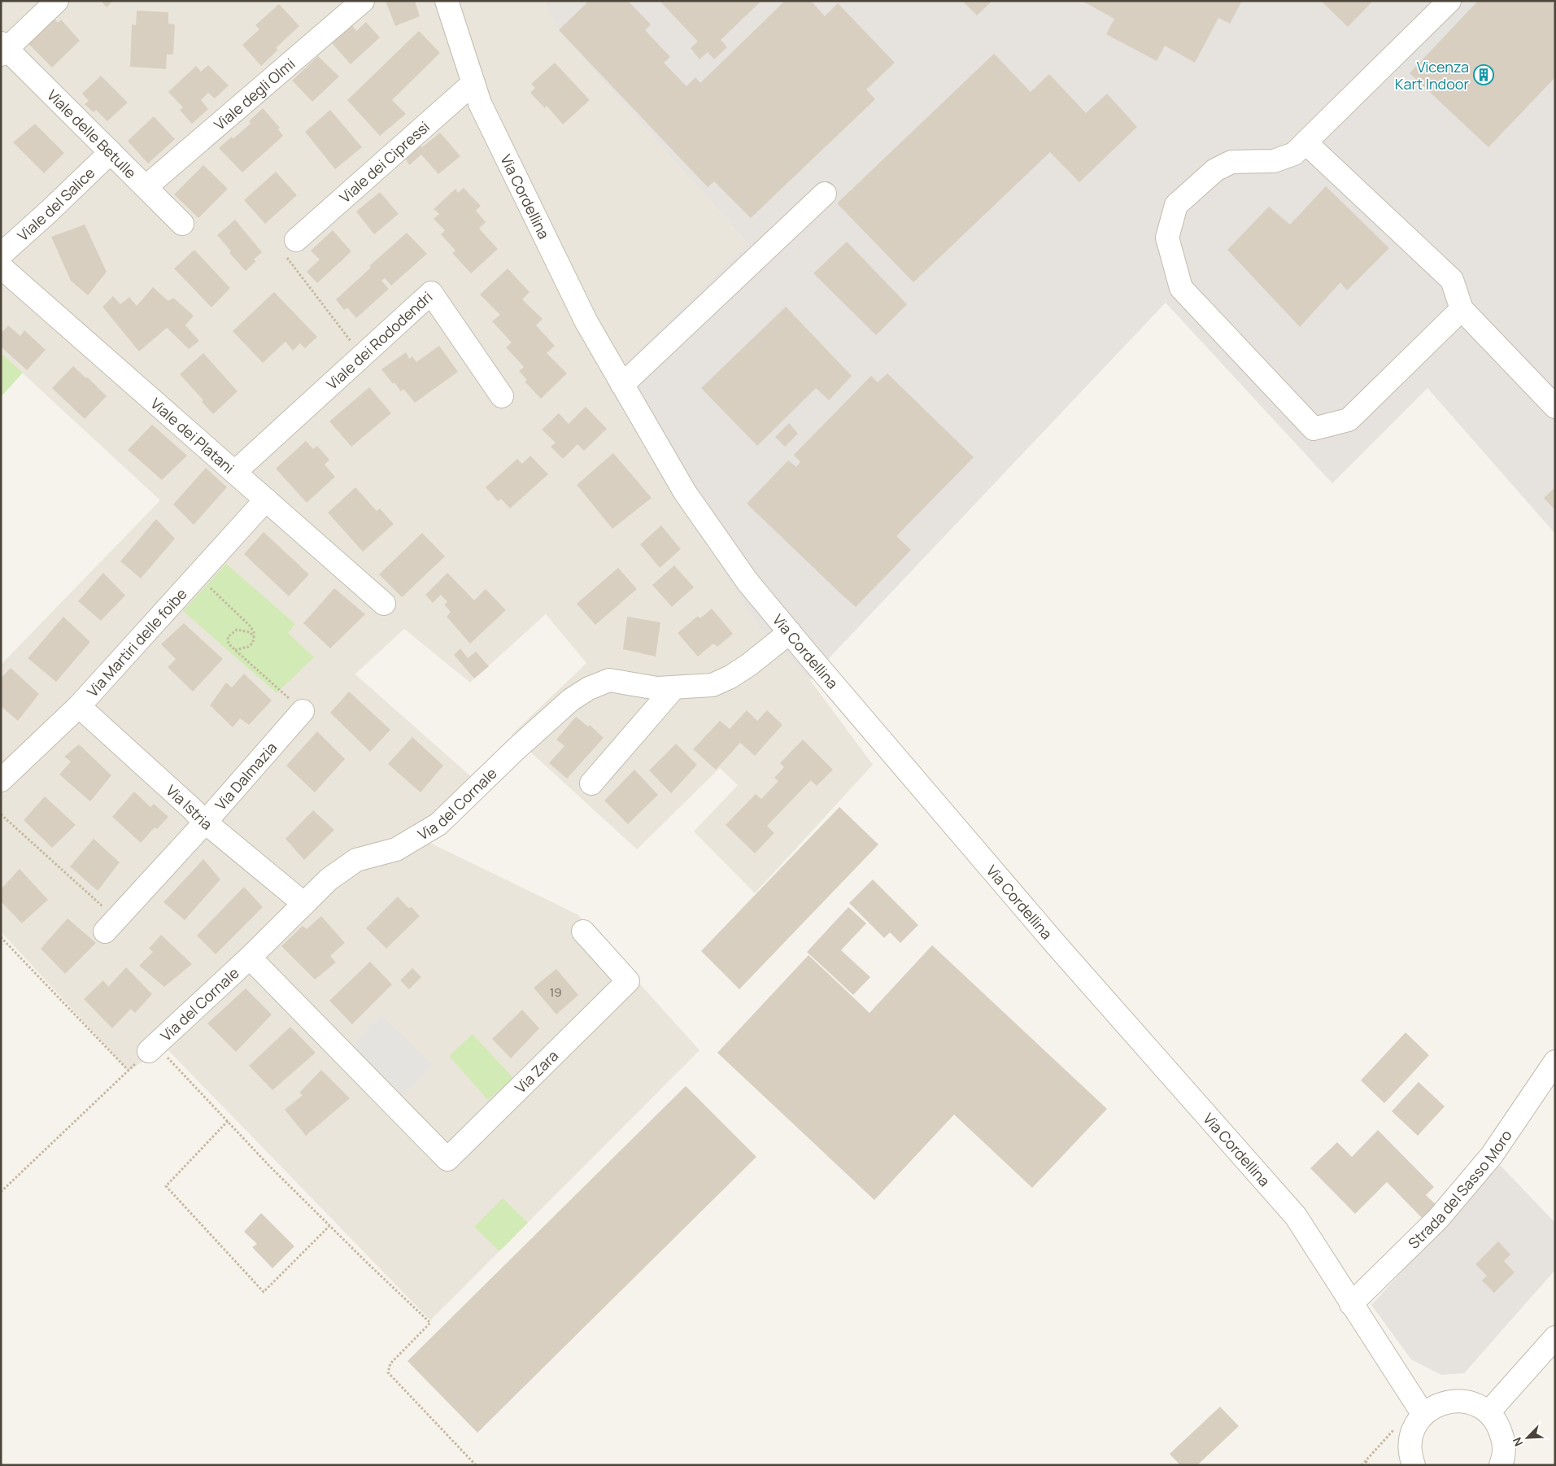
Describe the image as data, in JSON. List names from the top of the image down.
{
  "streets": {
    "street": [
      "Viale degli Olmi",
      "Viale delle Betulle",
      "Viale dei Cipressi",
      "Via Cordellina",
      "Viale del Salice",
      "Viale dei Rododendri",
      "Viale dei Platani",
      "Via Martiri delle foibe",
      "Via Dalmazia",
      "Via del Cornale",
      "Via Istria",
      "Via Zara",
      "Strada del Sasso Moro"
    ]
  },
  "crossings": [
    ["Viale degli Olmi", "Viale delle Betulle"],
    ["Viale delle Betulle", "Viale del Salice"],
    ["Viale dei Cipressi", "Via Cordellina"],
    ["Via Cordellina", "Via del Cornale"],
    ["Via Cordellina", "Strada del Sasso Moro"],
    ["Viale dei Rododendri", "Viale dei Platani"],
    ["Viale dei Platani", "Via Martiri delle foibe"],
    ["Via Martiri delle foibe", "Via Istria"],
    ["Via Dalmazia", "Via Istria"],
    ["Via del Cornale", "Via Istria"],
    ["Via del Cornale", "Via Zara"]
  ],
  "places": {
    "building": ["Vicenza Kart Indoor"]
  },
  "house_numbers": ["19"],
  "north": "bottom left"
}
